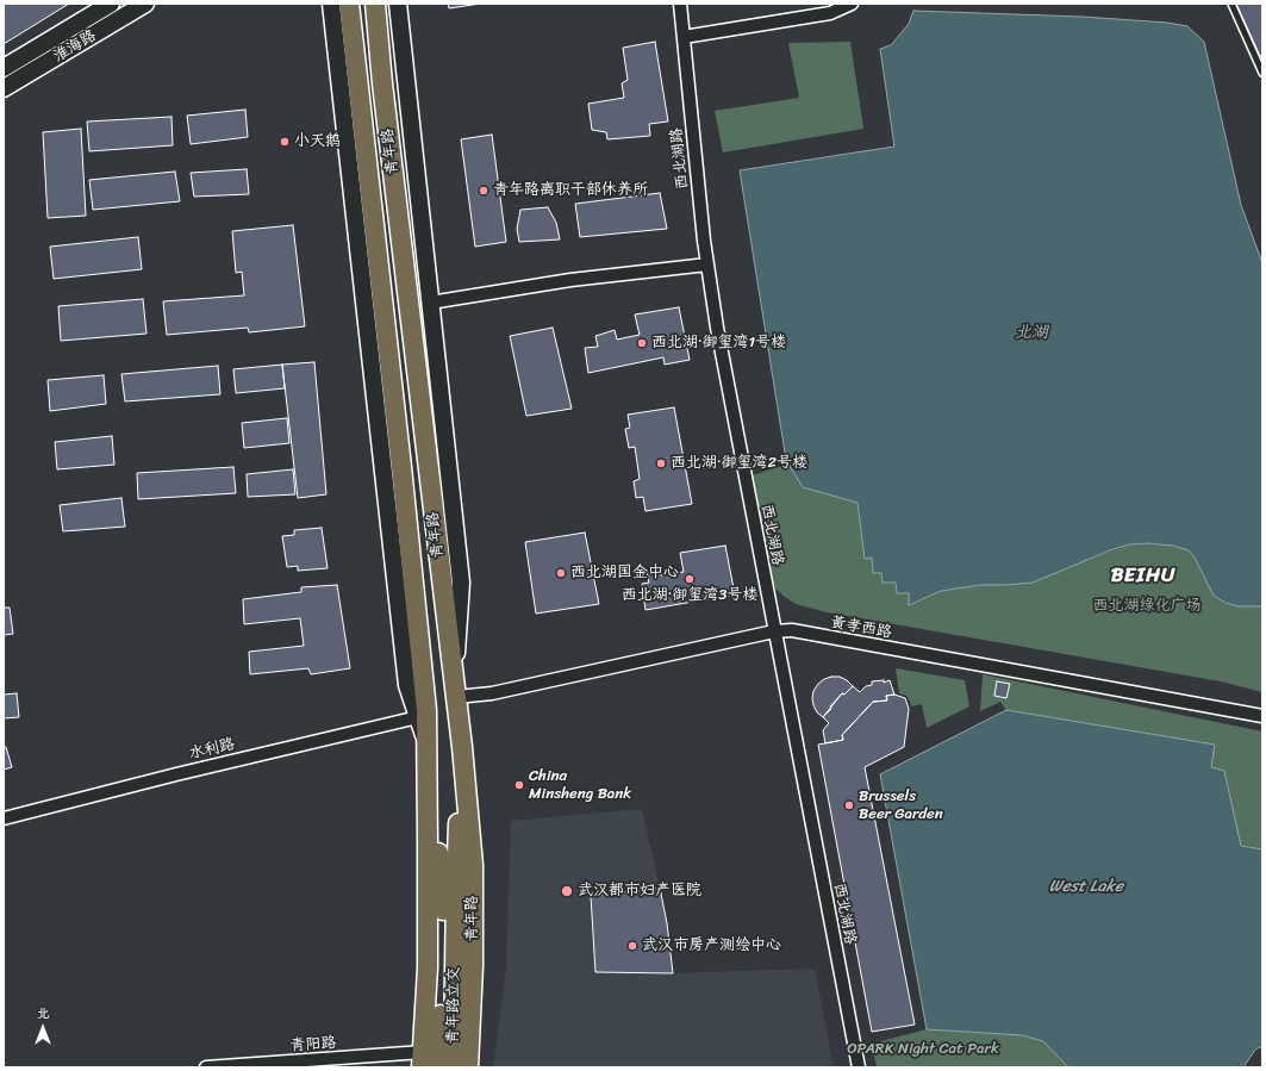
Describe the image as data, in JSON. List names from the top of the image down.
{
  "streets": {
    "main road": ["淮海路", "青年路", "青年路立交"],
    "street": [
      "西北湖路",
      "黄孝西路",
      "水利路",
      "青阳路"
    ]
  },
  "crossings": [
    ["青年路", "黄孝西路"],
    ["青年路", "水利路"],
    ["青年路", "青阳路"],
    ["西北湖路", "黄孝西路"]
  ],
  "districts": ["BEIHU"],
  "water": ["北湖", "West Lake"],
  "parks": ["西北湖绿化广场", "OPARK Night Cat Park"],
  "places": [
    "小天鹅",
    "青年路离职干部休养所",
    "西北湖·御玺湾1号楼",
    "西北湖·御玺湾2号楼",
    "西北湖国金中心",
    "西北湖·御玺湾3号楼",
    "China Minsheng Bank",
    "Brussels Beer Garden",
    "武汉都市妇产医院",
    "武汉市房产测绘中心"
  ],
  "north": "top"
}
